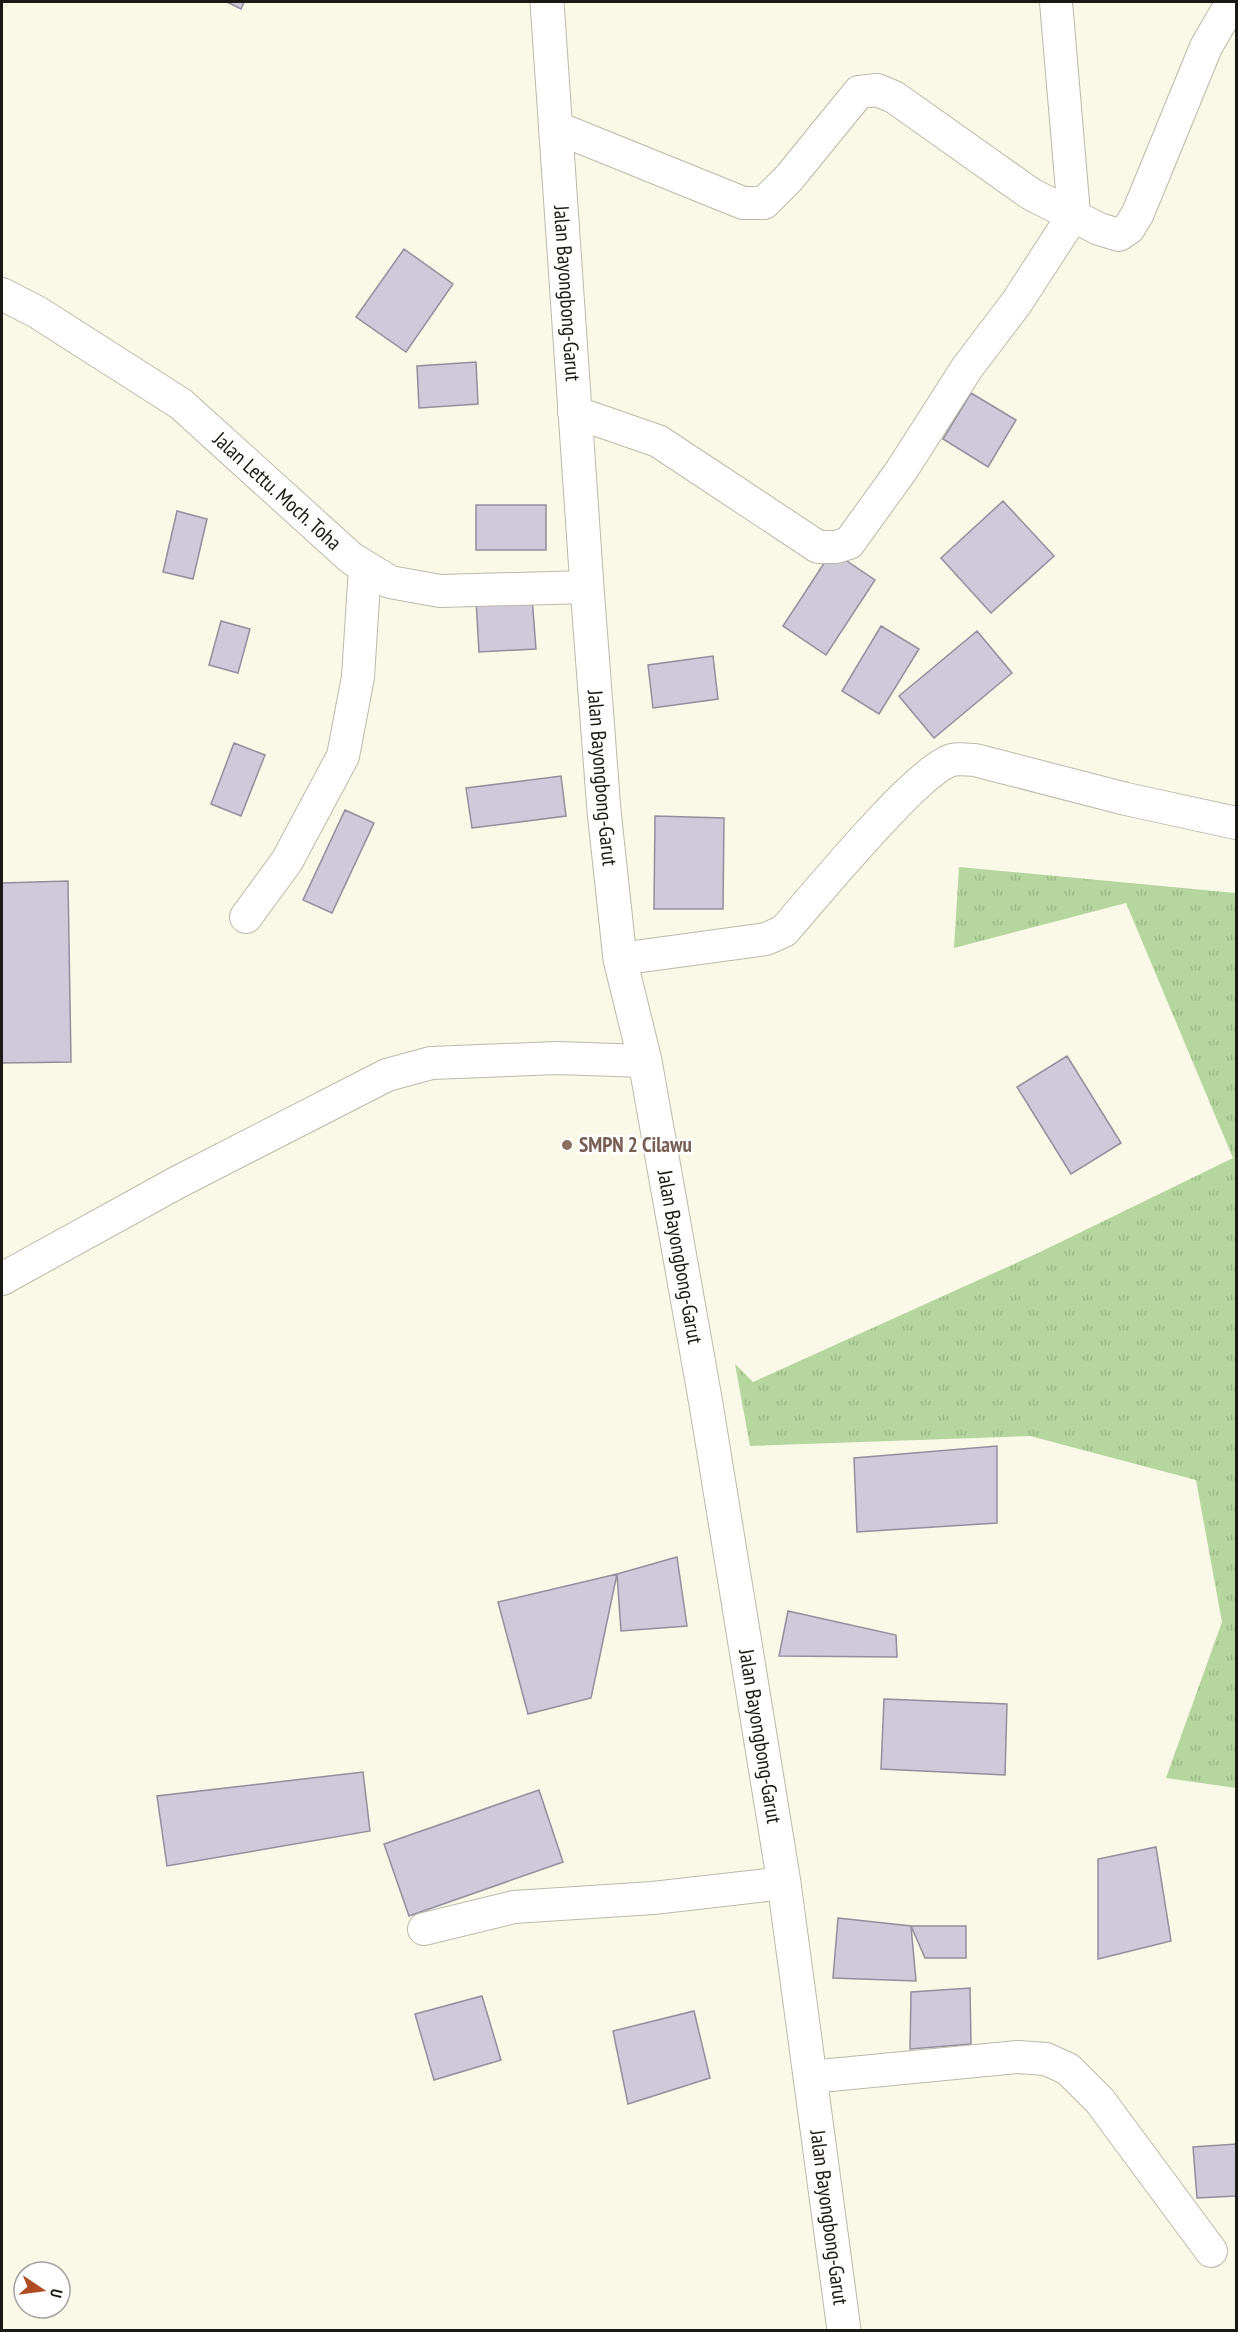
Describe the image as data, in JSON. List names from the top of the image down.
{
  "streets": {
    "main road": ["Jalan Bayongbong-Garut"],
    "street": ["Jalan Lettu. Moch. Toha"]
  },
  "crossings": [
    ["Jalan Bayongbong-Garut", "Jalan Lettu. Moch. Toha"]
  ],
  "places": ["SMPN 2 Cilawu"],
  "north": "right"
}
